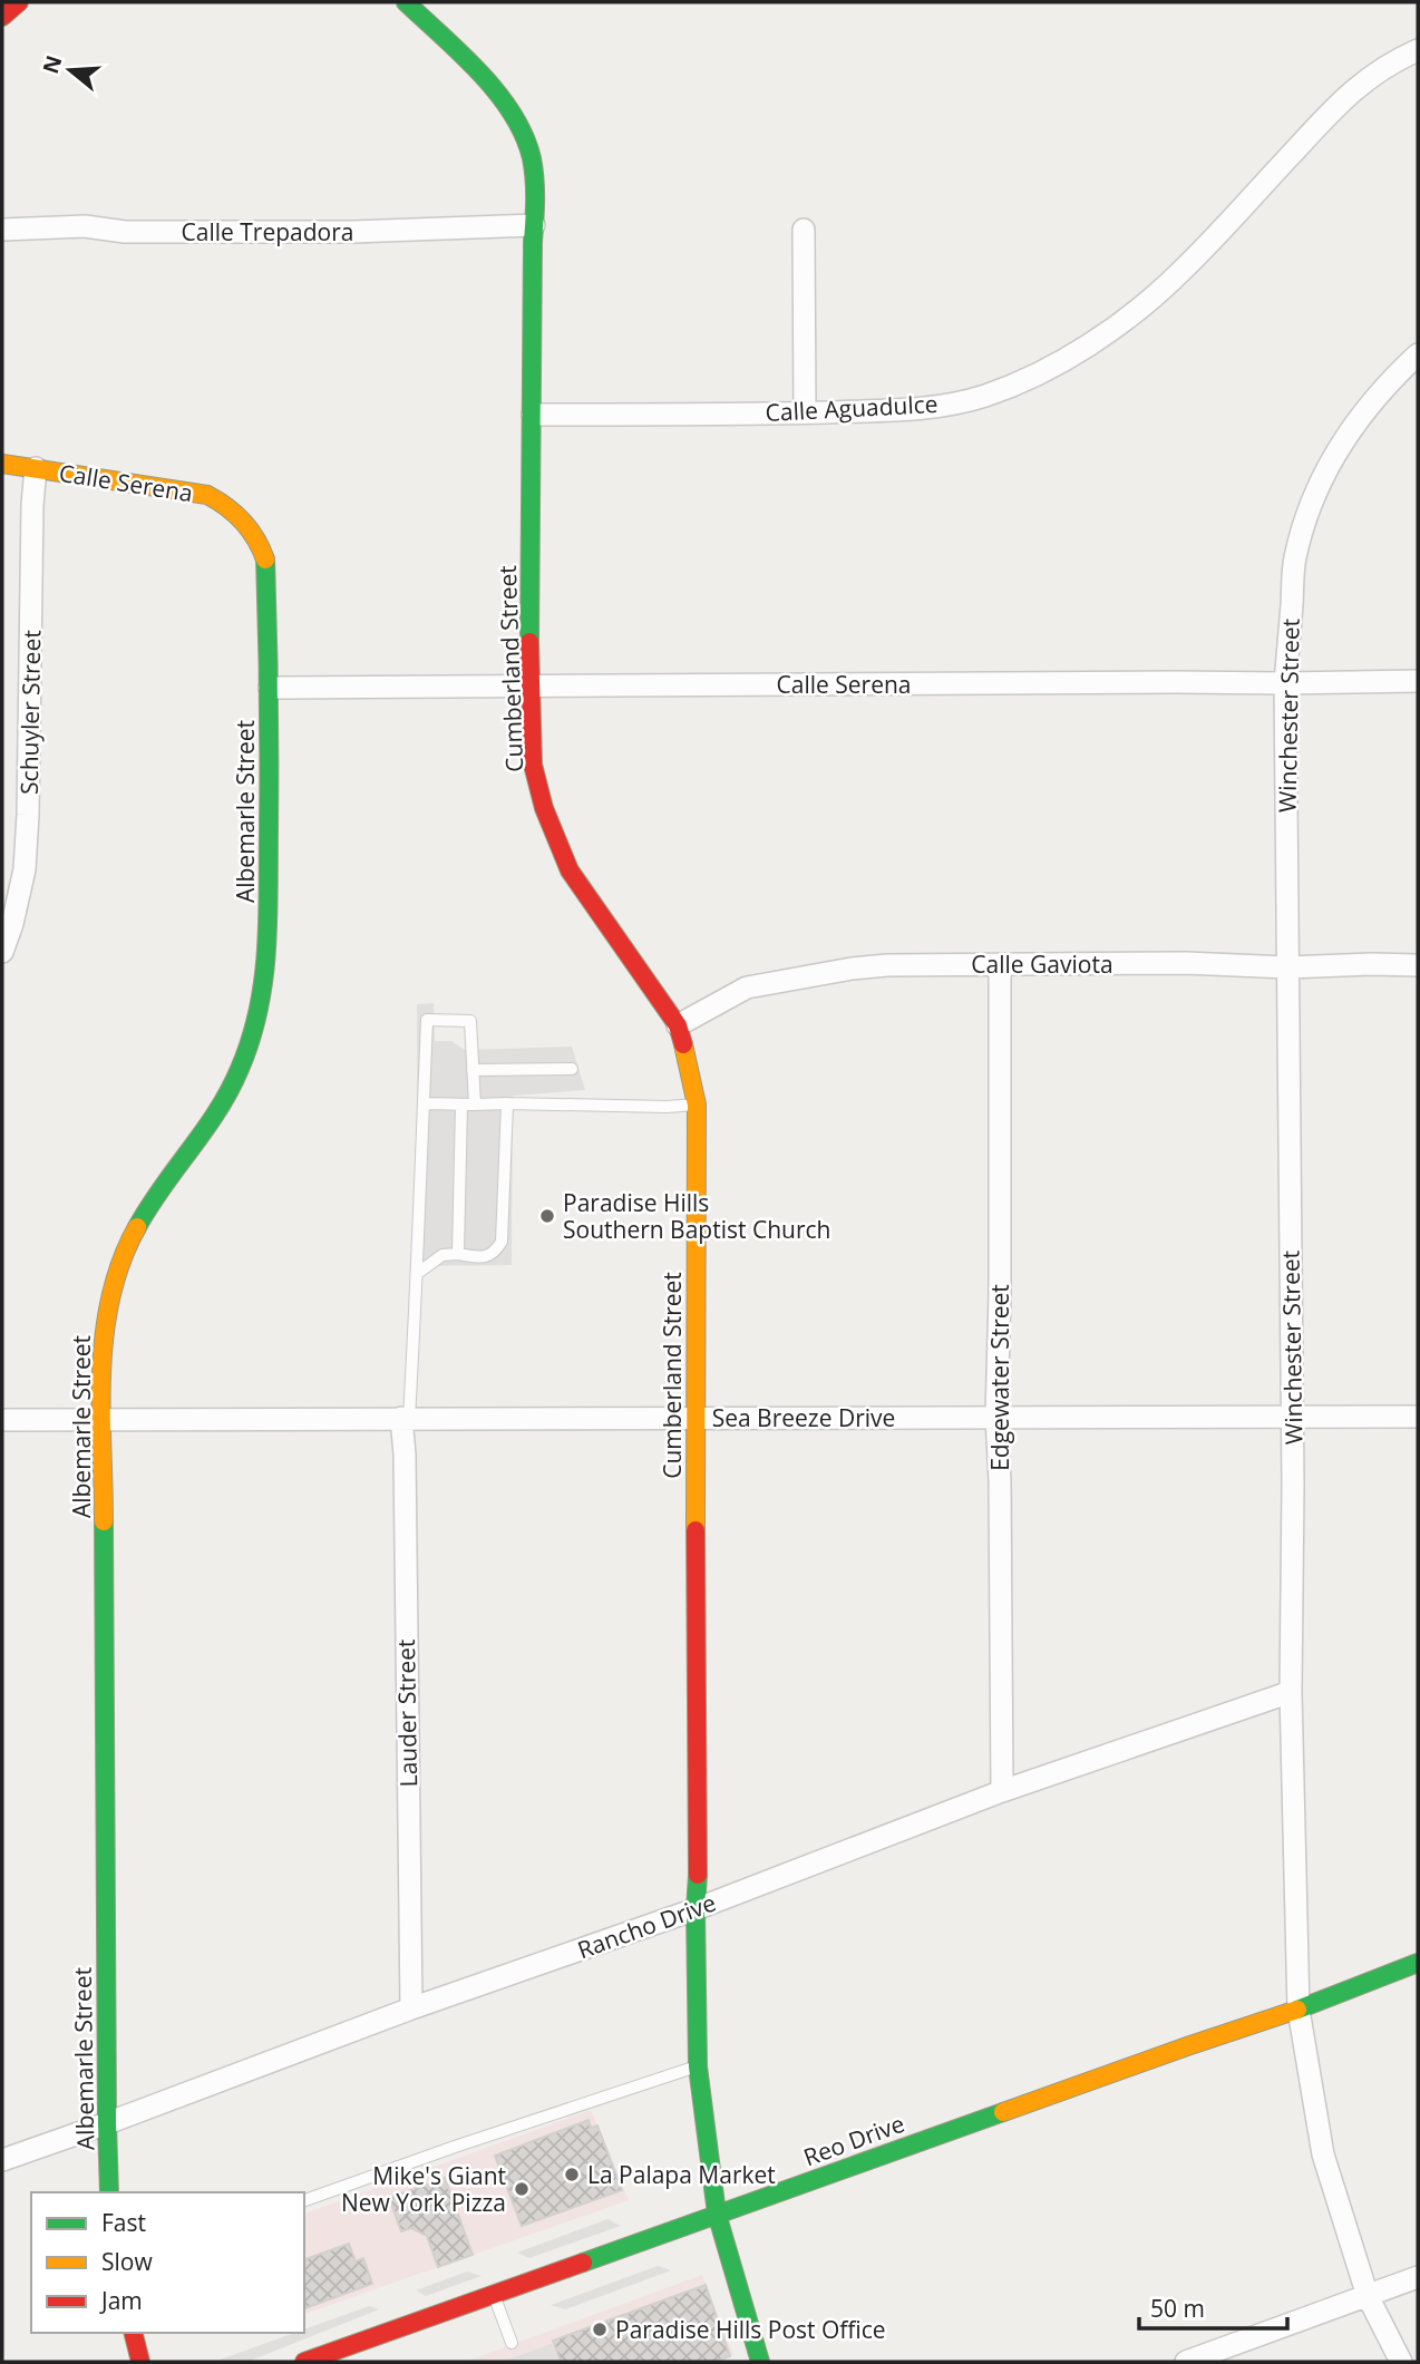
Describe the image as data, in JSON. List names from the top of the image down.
{
  "streets": {
    "street": [
      "Calle Trepadora",
      "Calle Aguadulce",
      "Calle Serena",
      "Cumberland Street",
      "Schuyler Street",
      "Winchester Street",
      "Albemarle Street",
      "Calle Gaviota",
      "Edgewater Street",
      "Sea Breeze Drive",
      "Lauder Street",
      "Rancho Drive",
      "Reo Drive"
    ]
  },
  "crossings": [
    ["Calle Trepadora", "Cumberland Street"],
    ["Calle Aguadulce", "Cumberland Street"],
    ["Calle Serena", "Cumberland Street"],
    ["Calle Serena", "Schuyler Street"],
    ["Calle Serena", "Winchester Street"],
    ["Calle Serena", "Albemarle Street"],
    ["Cumberland Street", "Calle Gaviota"],
    ["Cumberland Street", "Sea Breeze Drive"],
    ["Cumberland Street", "Rancho Drive"],
    ["Cumberland Street", "Reo Drive"],
    ["Winchester Street", "Calle Gaviota"],
    ["Winchester Street", "Sea Breeze Drive"],
    ["Winchester Street", "Rancho Drive"],
    ["Winchester Street", "Reo Drive"],
    ["Albemarle Street", "Sea Breeze Drive"],
    ["Albemarle Street", "Rancho Drive"],
    ["Calle Gaviota", "Edgewater Street"],
    ["Edgewater Street", "Sea Breeze Drive"],
    ["Edgewater Street", "Rancho Drive"],
    ["Sea Breeze Drive", "Lauder Street"],
    ["Lauder Street", "Rancho Drive"]
  ],
  "places": [
    "Paradise Hills Southern Baptist Church",
    "La Palapa Market",
    "Mike's Giant New York Pizza",
    "Paradise Hills Post Office"
  ],
  "legend": ["Fast", "Slow", "Jam"],
  "scale_bar": "50 m",
  "north": "left"
}
